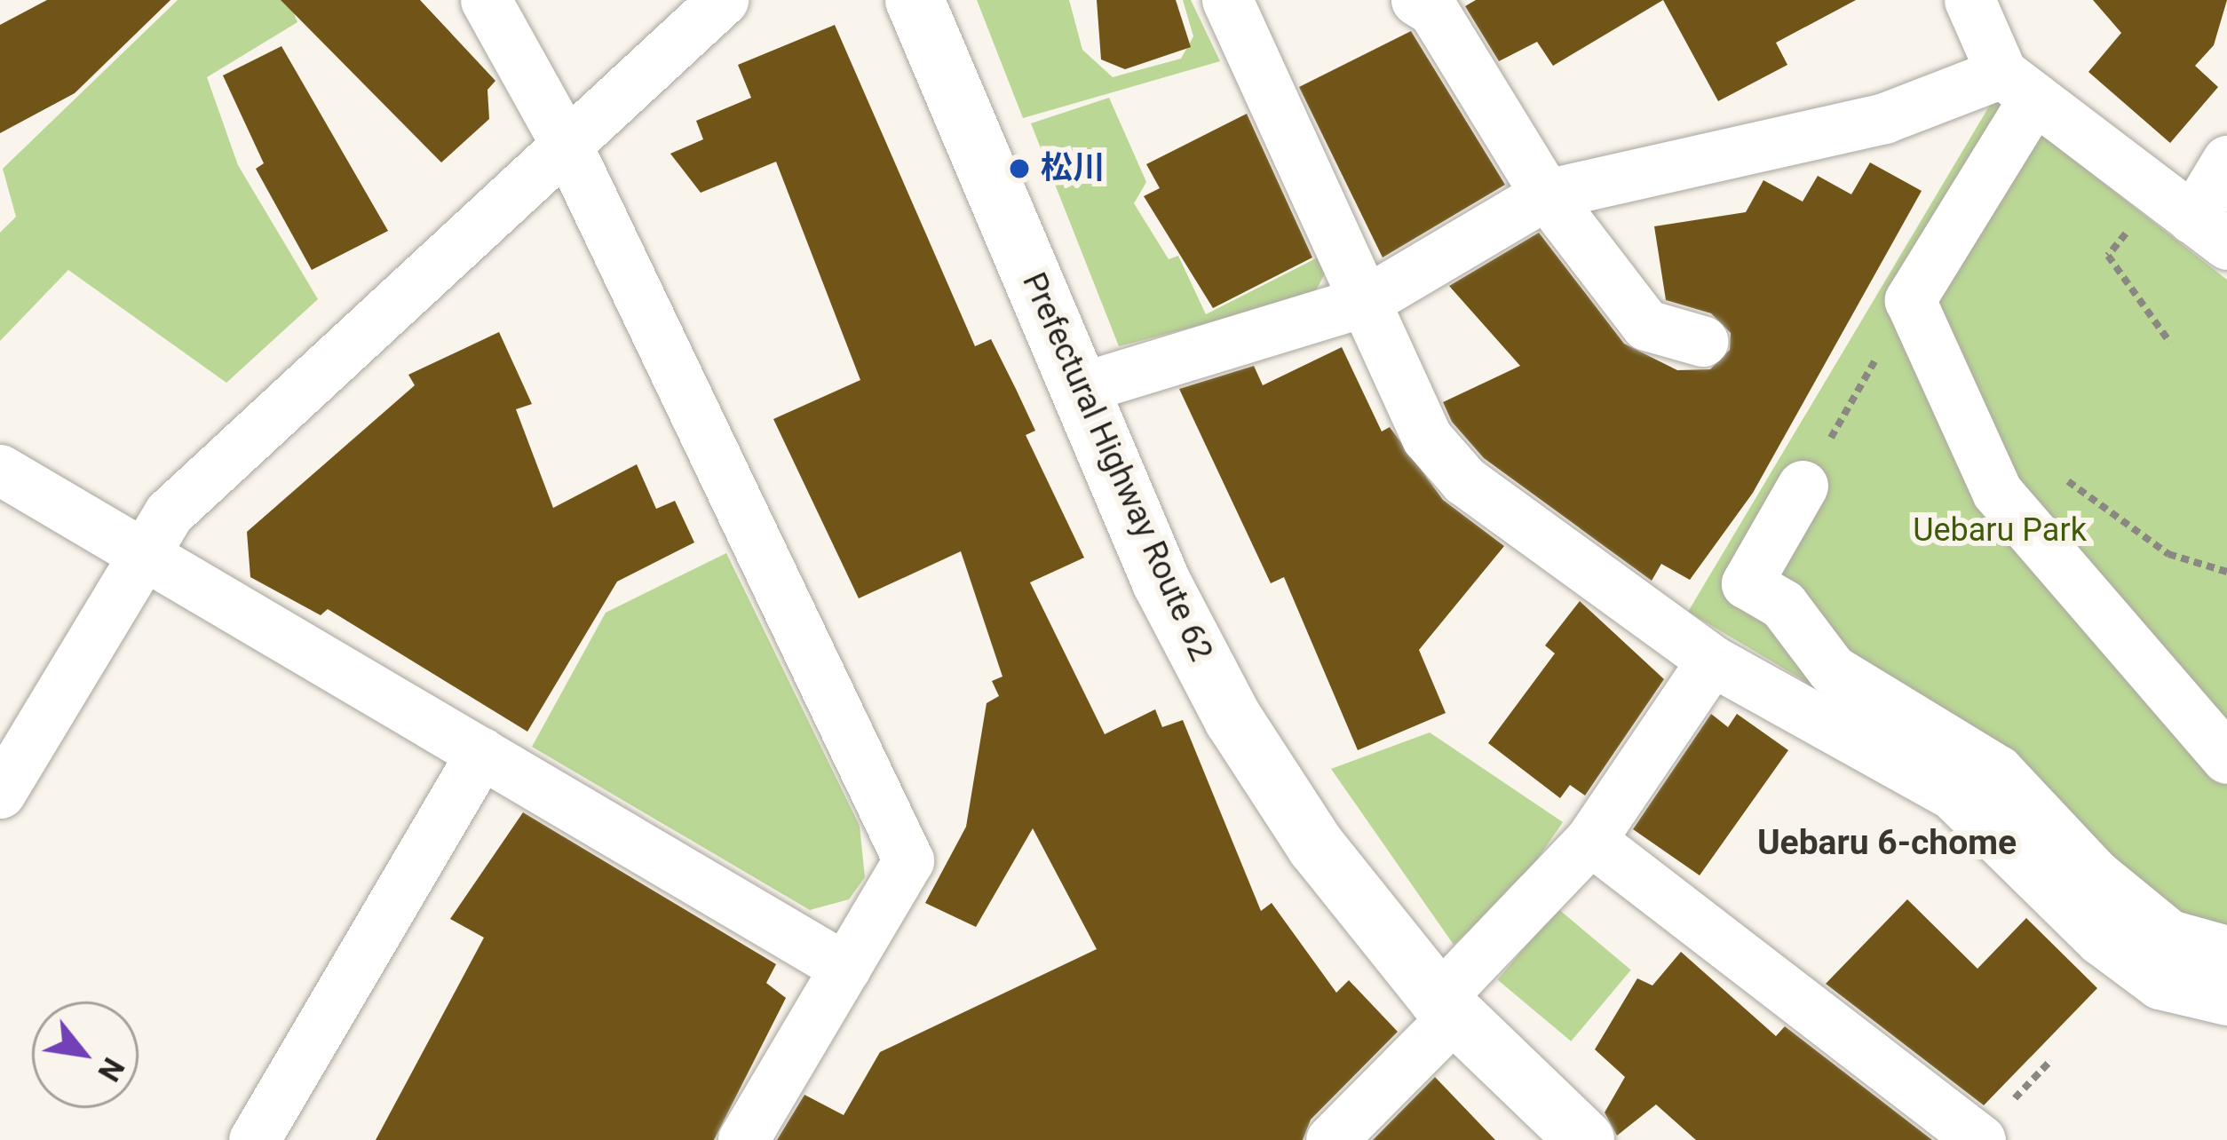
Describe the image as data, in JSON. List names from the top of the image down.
{
  "streets": {
    "main road": ["Prefectural Highway Route 62"]
  },
  "districts": ["Uebaru 6-chome"],
  "parks": ["Uebaru Park"],
  "places": ["松川"],
  "north": "bottom right"
}
